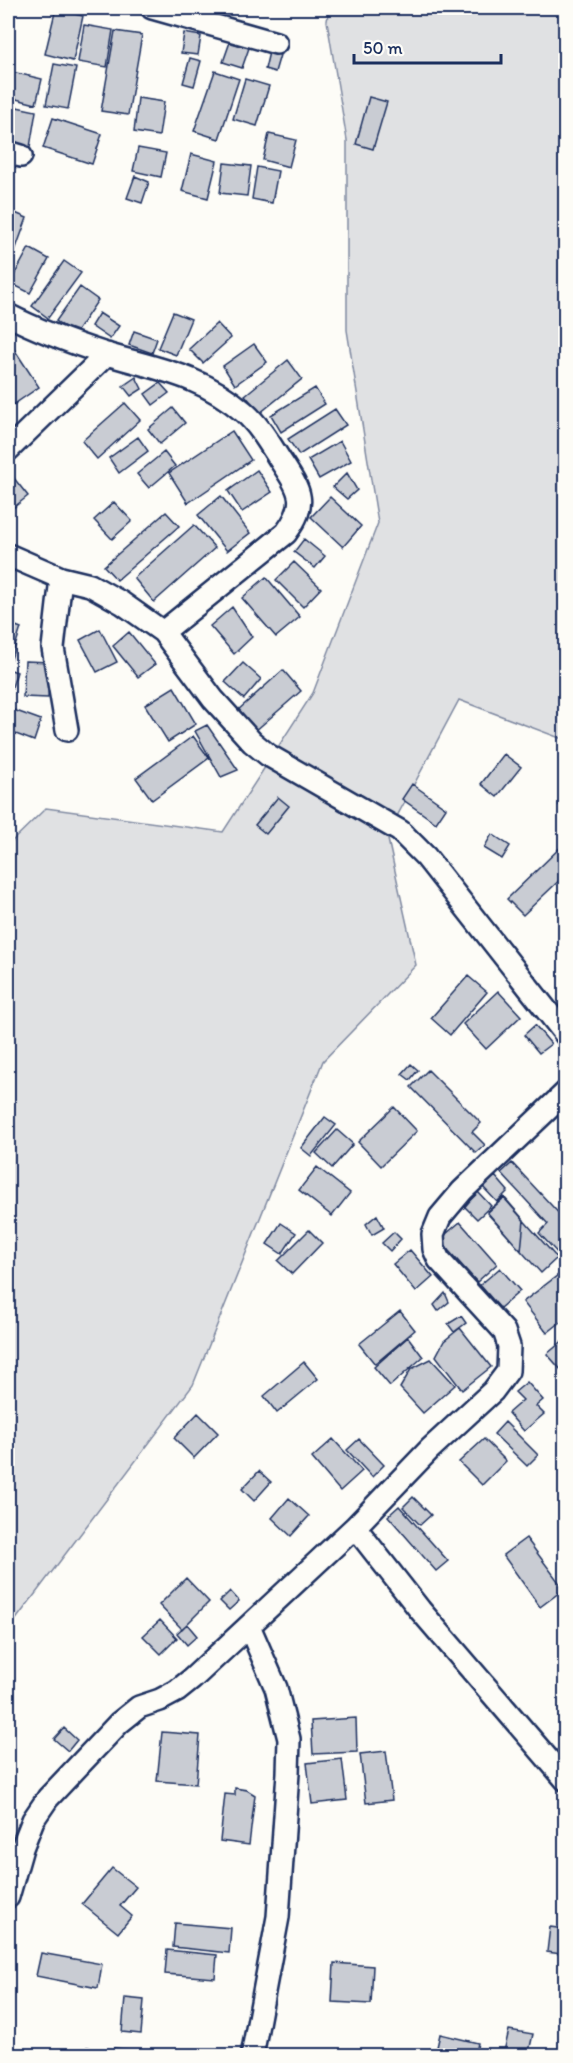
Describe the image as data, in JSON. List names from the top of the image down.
{
  "scale_bar": "50 m"
}
